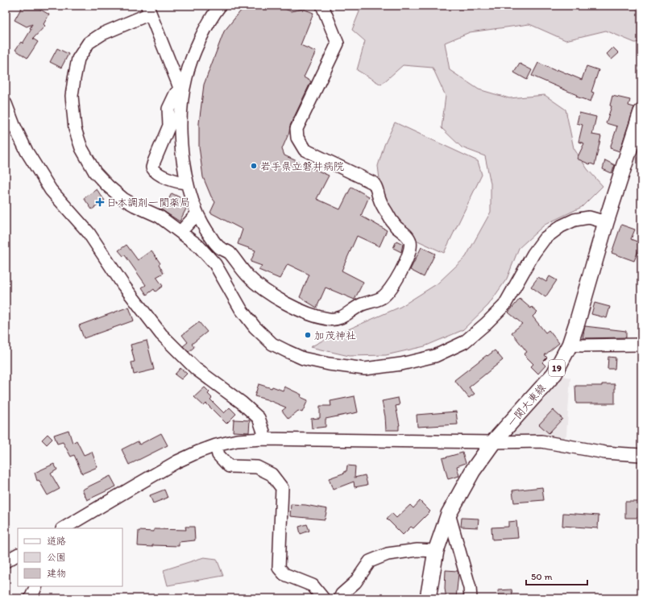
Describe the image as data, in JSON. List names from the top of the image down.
{
  "streets": {
    "main road": ["19", "一関大東線"]
  },
  "places": {
    "other": ["岩手県立磐井病院", "加茂神社"],
    "health": ["日本調剤一関薬局"]
  },
  "legend": ["道路", "公園", "建物"],
  "scale_bar": "50 m"
}
